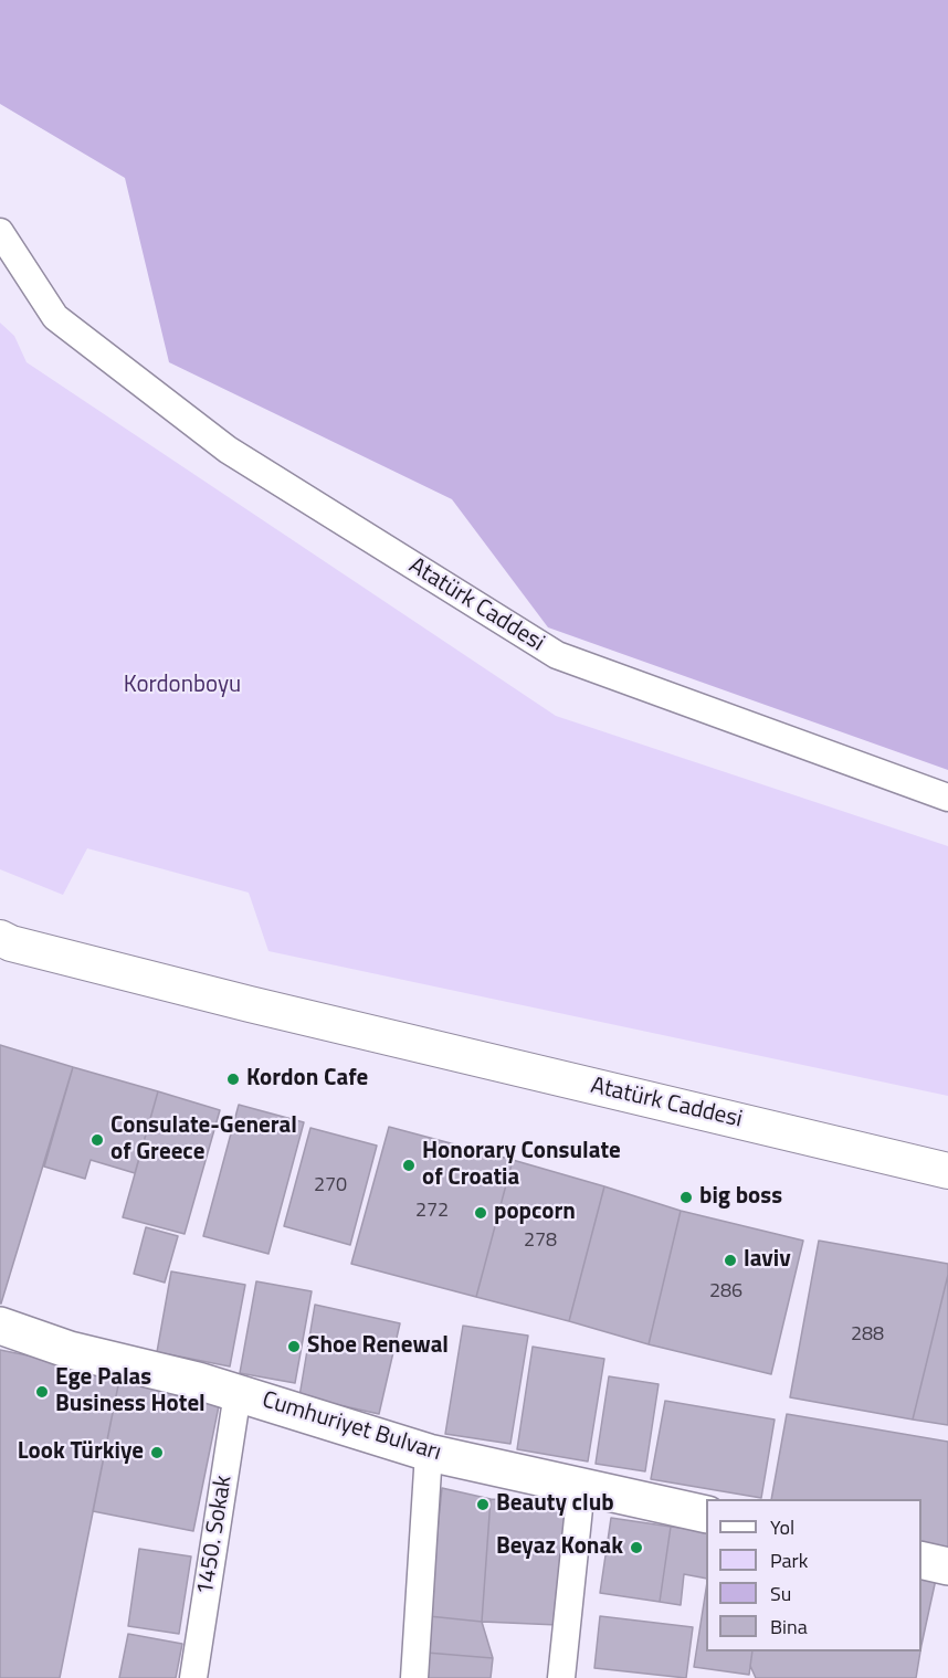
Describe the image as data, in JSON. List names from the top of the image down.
{
  "streets": {
    "street": ["Atatürk Caddesi", "Cumhuriyet Bulvarı", "1450. Sokak"]
  },
  "crossings": [
    ["Cumhuriyet Bulvarı", "1450. Sokak"]
  ],
  "parks": ["Kordonboyu"],
  "places": [
    "Kordon Cafe",
    "Consulate-General of Greece",
    "Honorary Consulate of Croatia",
    "big boss",
    "popcorn",
    "laviv",
    "Shoe Renewal",
    "Ege Palas Business Hotel",
    "Look Türkiye",
    "Beauty club",
    "Beyaz Konak"
  ],
  "house_numbers": [
    "270",
    "272",
    "278",
    "286",
    "288"
  ],
  "legend": [
    "Yol",
    "Park",
    "Su",
    "Bina"
  ]
}
